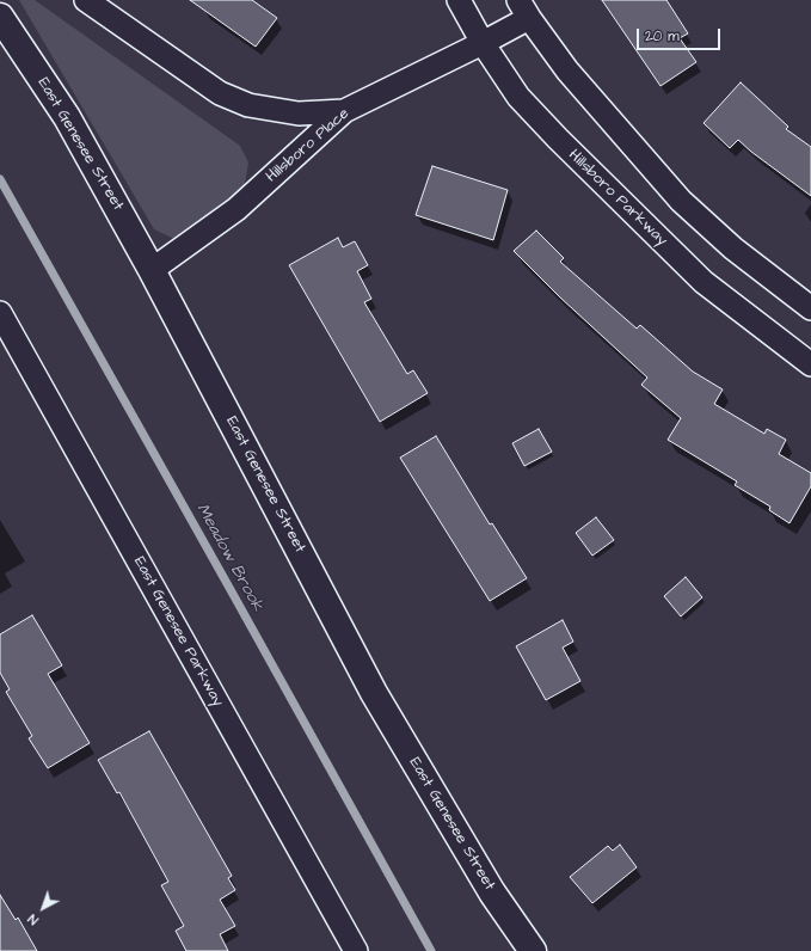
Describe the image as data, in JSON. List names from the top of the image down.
{
  "streets": {
    "main road": ["East Genesee Street"],
    "street": ["Hillsboro Place", "Hillsboro Parkway", "East Genesee Parkway"]
  },
  "crossings": [
    ["East Genesee Street", "Hillsboro Place"],
    ["Hillsboro Place", "Hillsboro Parkway"]
  ],
  "water": ["Meadow Brook"],
  "scale_bar": "20 m",
  "north": "bottom left"
}
